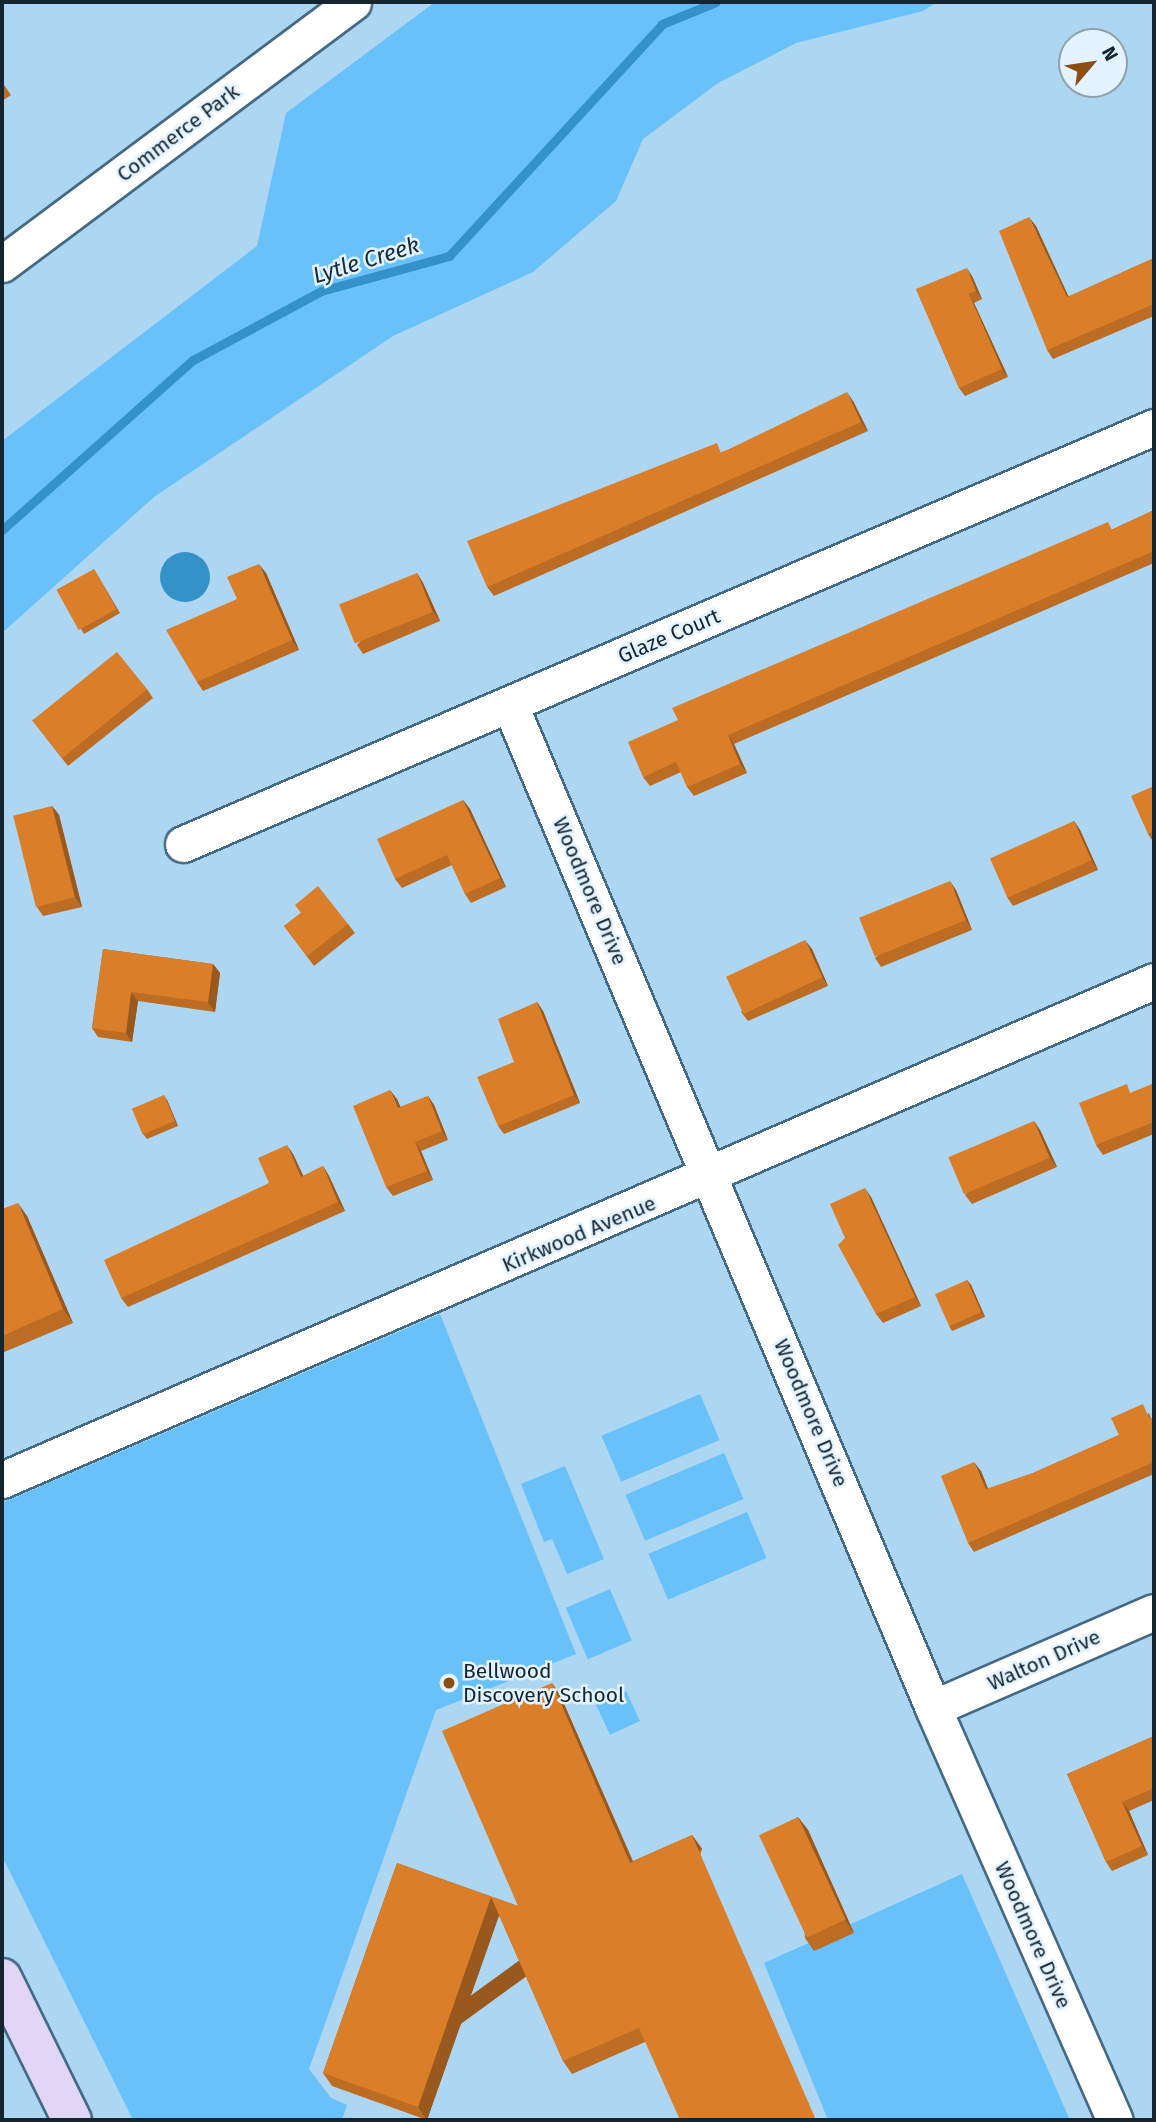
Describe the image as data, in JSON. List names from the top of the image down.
{
  "streets": {
    "street": [
      "Commerce Park",
      "Glaze Court",
      "Woodmore Drive",
      "Kirkwood Avenue",
      "Walton Drive"
    ]
  },
  "crossings": [
    ["Glaze Court", "Woodmore Drive"],
    ["Woodmore Drive", "Kirkwood Avenue"],
    ["Woodmore Drive", "Walton Drive"]
  ],
  "water": ["Lytle Creek"],
  "places": ["Bellwood Discovery School"],
  "north": "top right"
}
